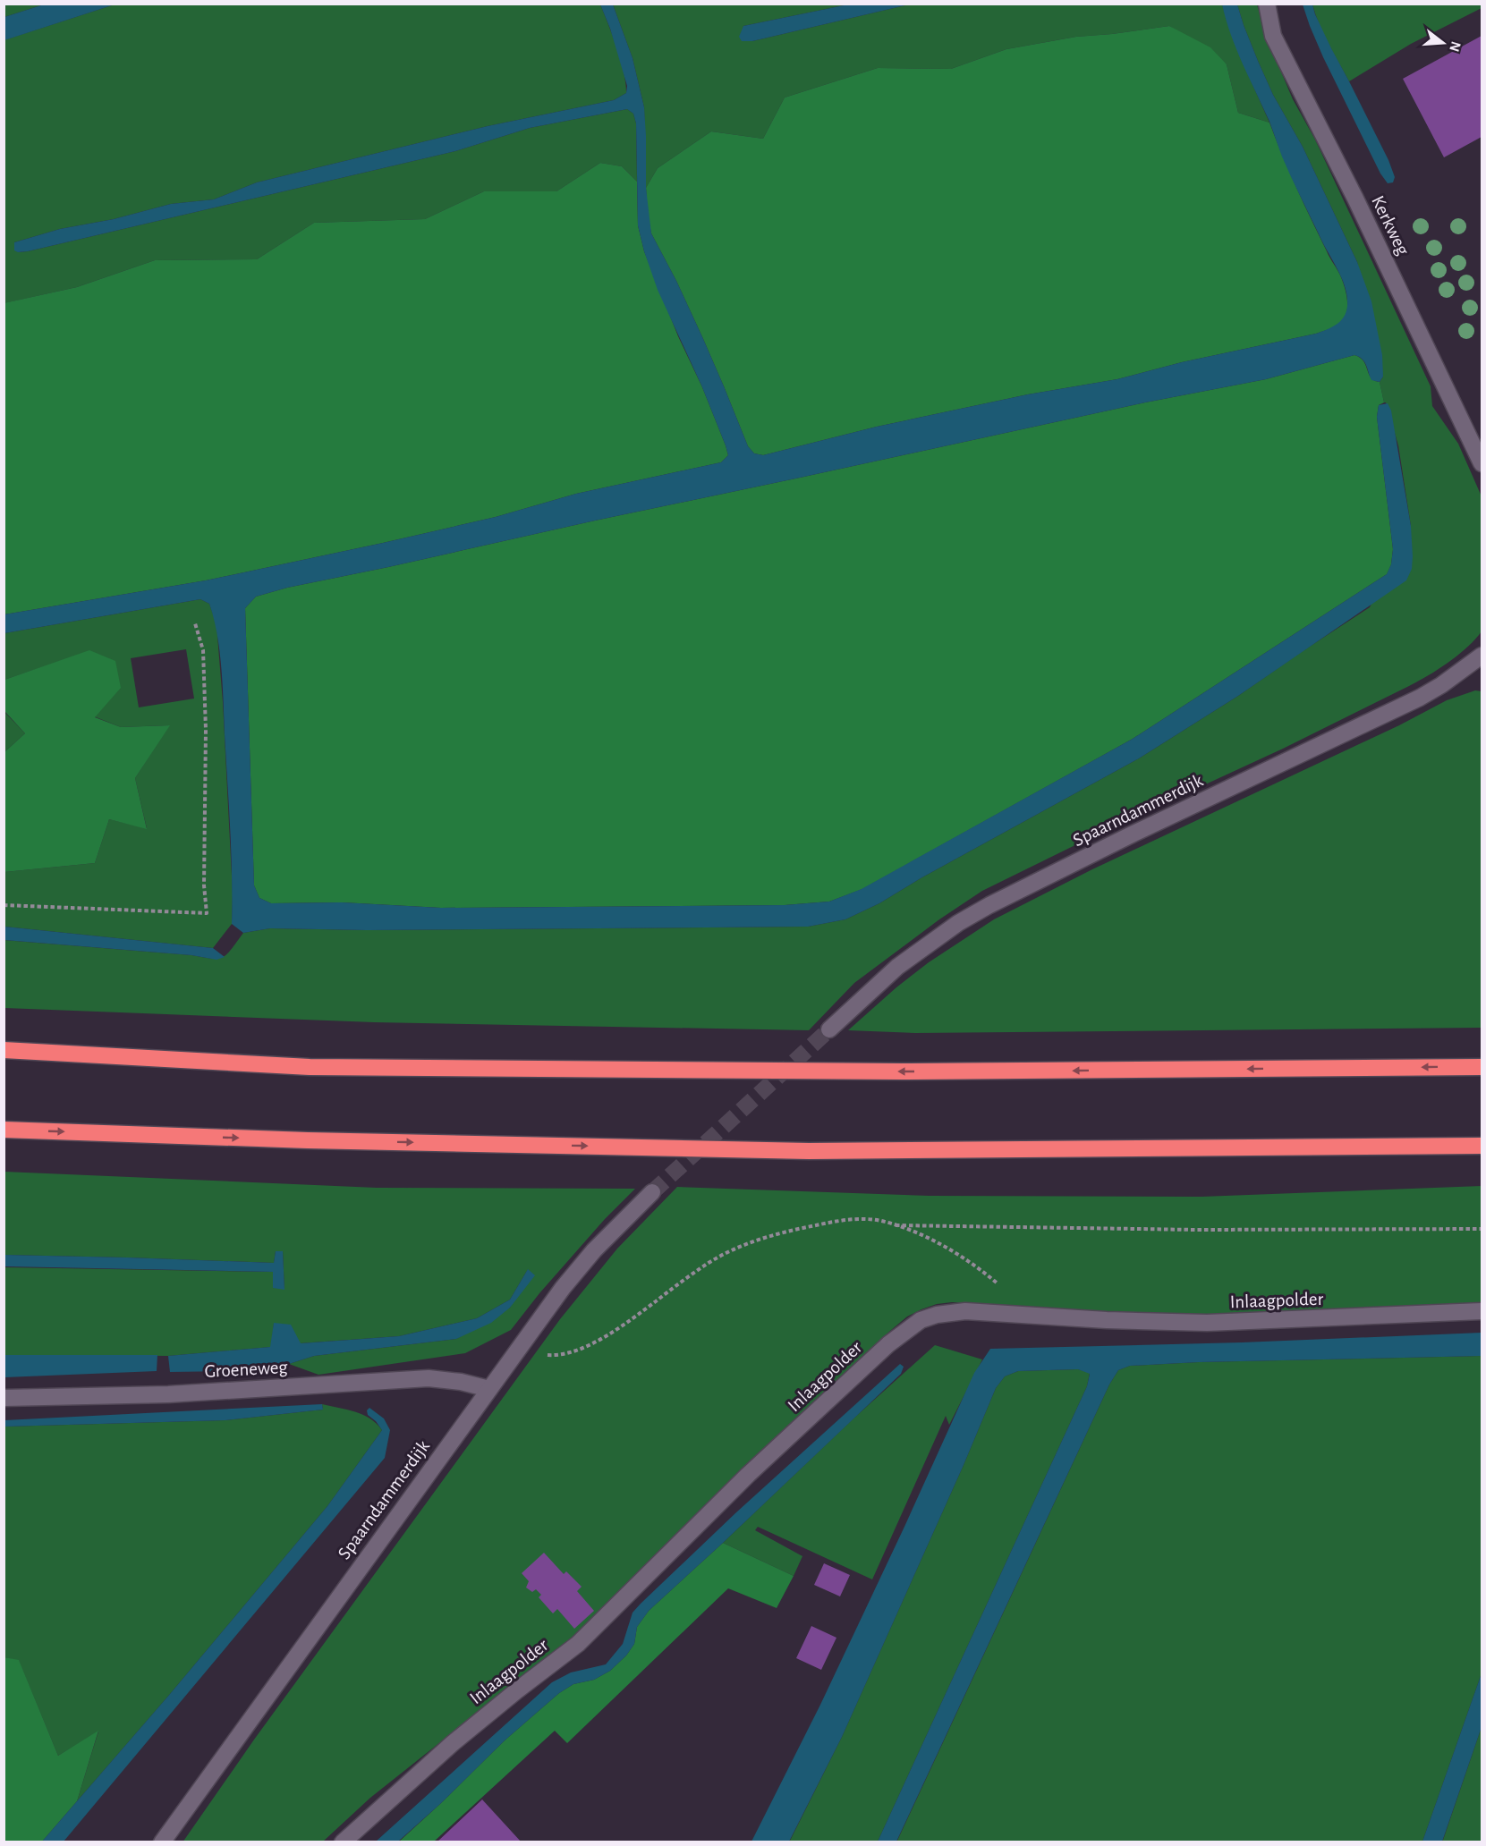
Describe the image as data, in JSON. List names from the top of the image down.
{
  "streets": {
    "street": [
      "Kerkweg",
      "Spaarndammerdijk",
      "Inlaagpolder",
      "Groeneweg"
    ]
  },
  "crossings": [
    ["Spaarndammerdijk", "Groeneweg"]
  ],
  "north": "right"
}
